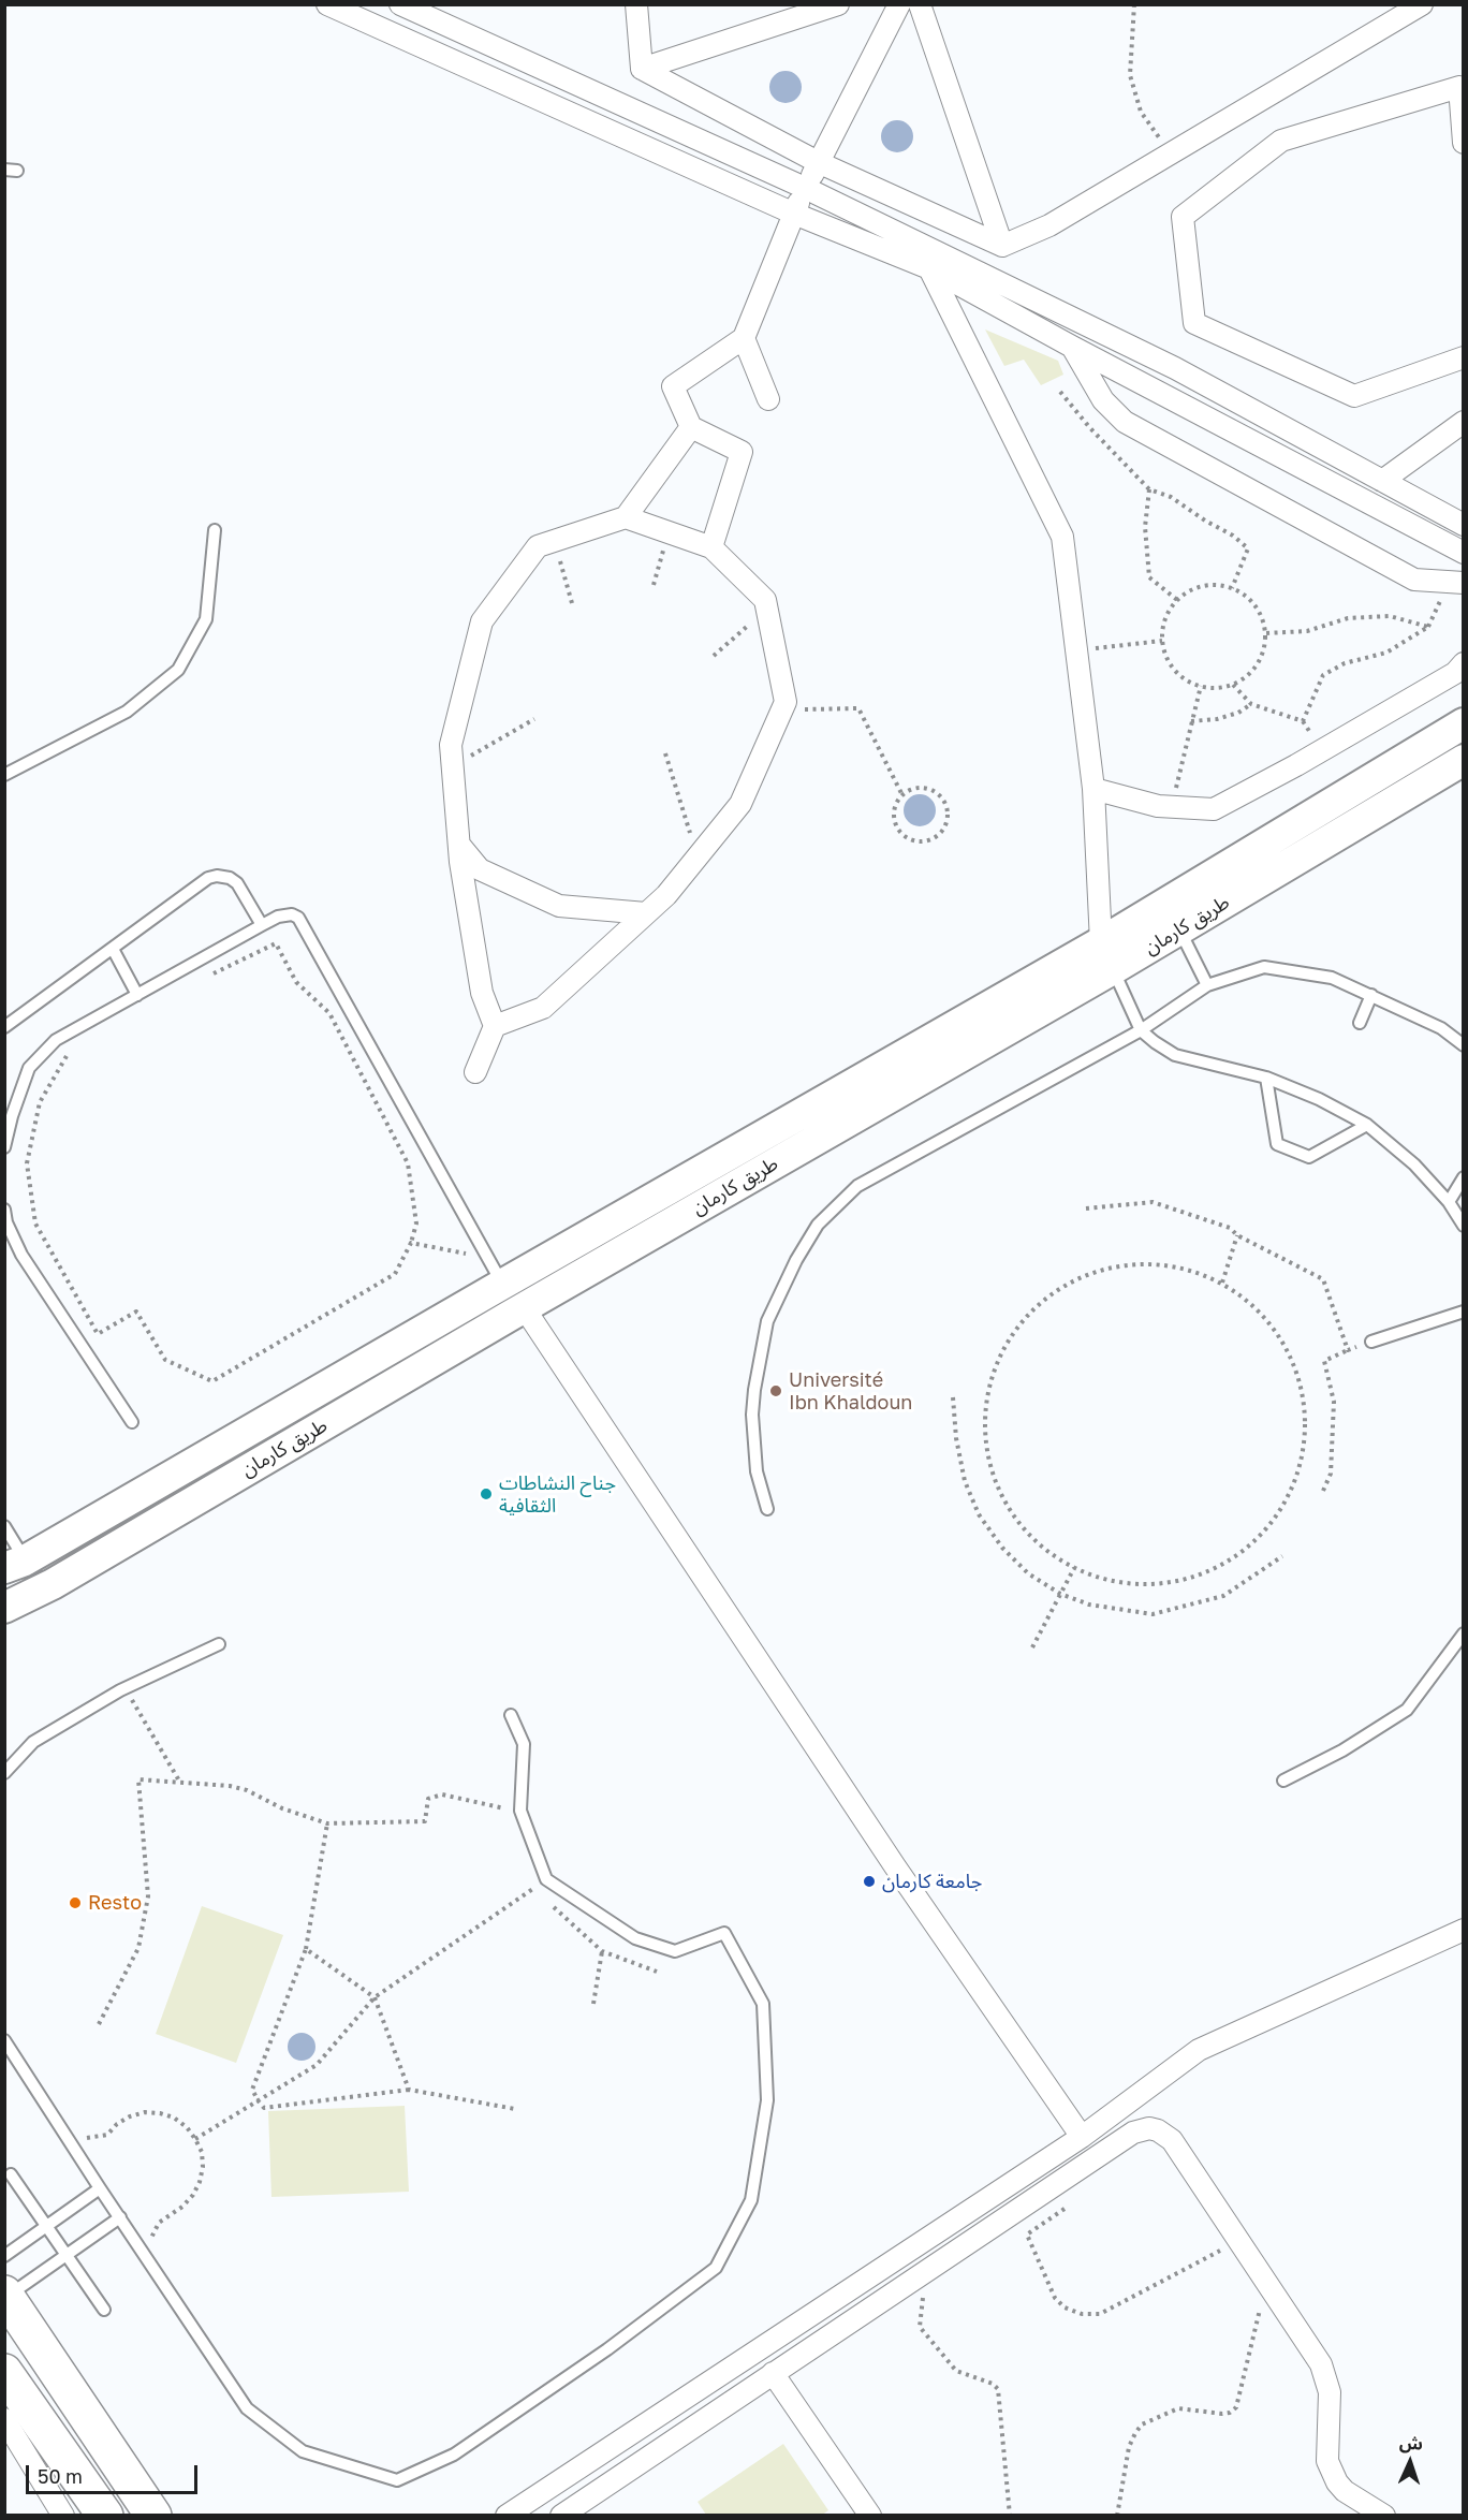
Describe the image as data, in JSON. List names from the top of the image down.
{
  "streets": {
    "street": ["طريق كارمان"]
  },
  "places": [
    "Université Ibn Khaldoun",
    "جناح النشاطات الثقافية",
    "جامعة كارمان",
    "Resto"
  ],
  "scale_bar": "50 m",
  "north": "top"
}
